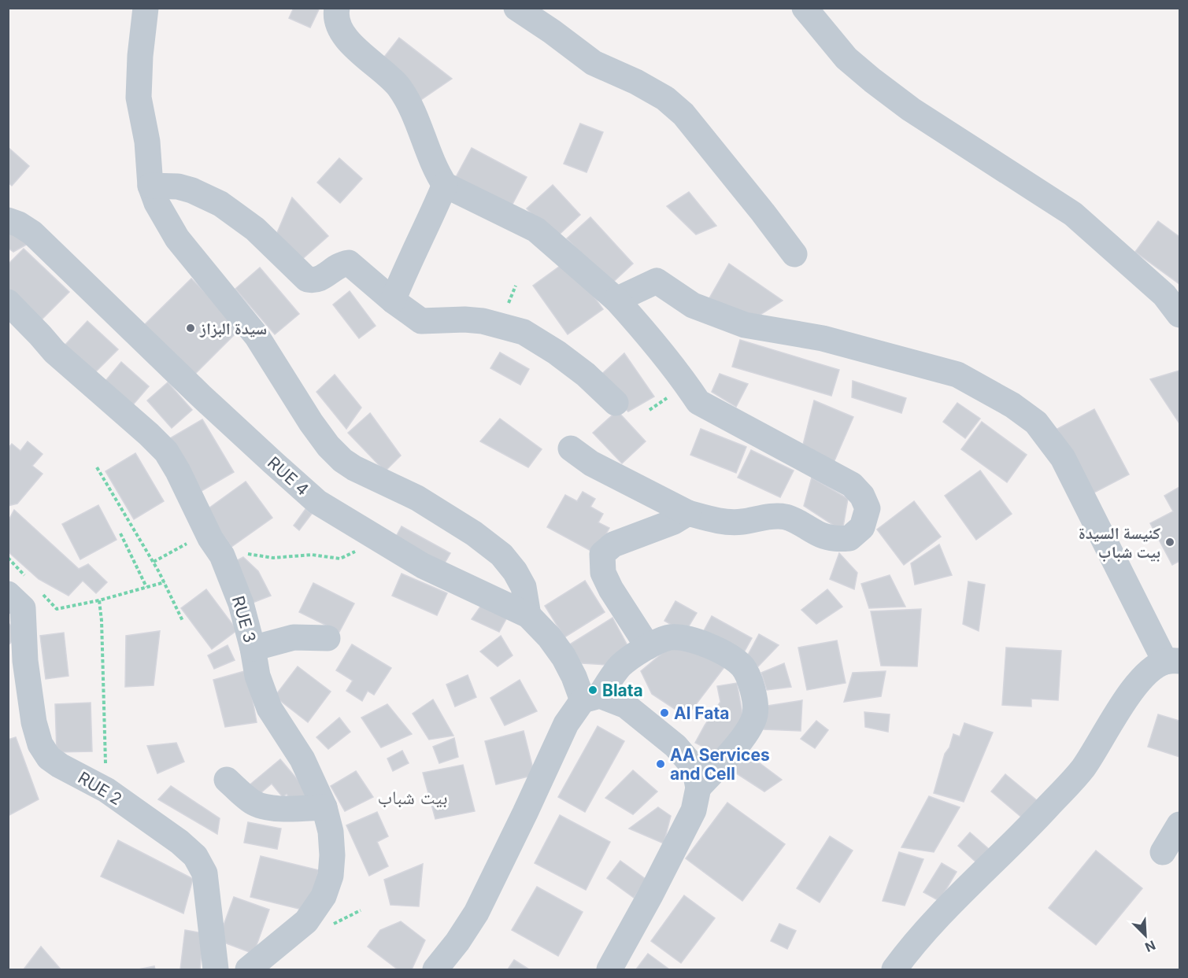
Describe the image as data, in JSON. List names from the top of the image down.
{
  "streets": {
    "street": ["RUE 4", "RUE 3", "RUE 2"]
  },
  "districts": ["بيت شباب"],
  "places": [
    "سيدة البزاز",
    "كنيسة السيدة بيت شباب",
    "Blata",
    "Al Fata",
    "AA Services and Cell"
  ],
  "north": "bottom right"
}
